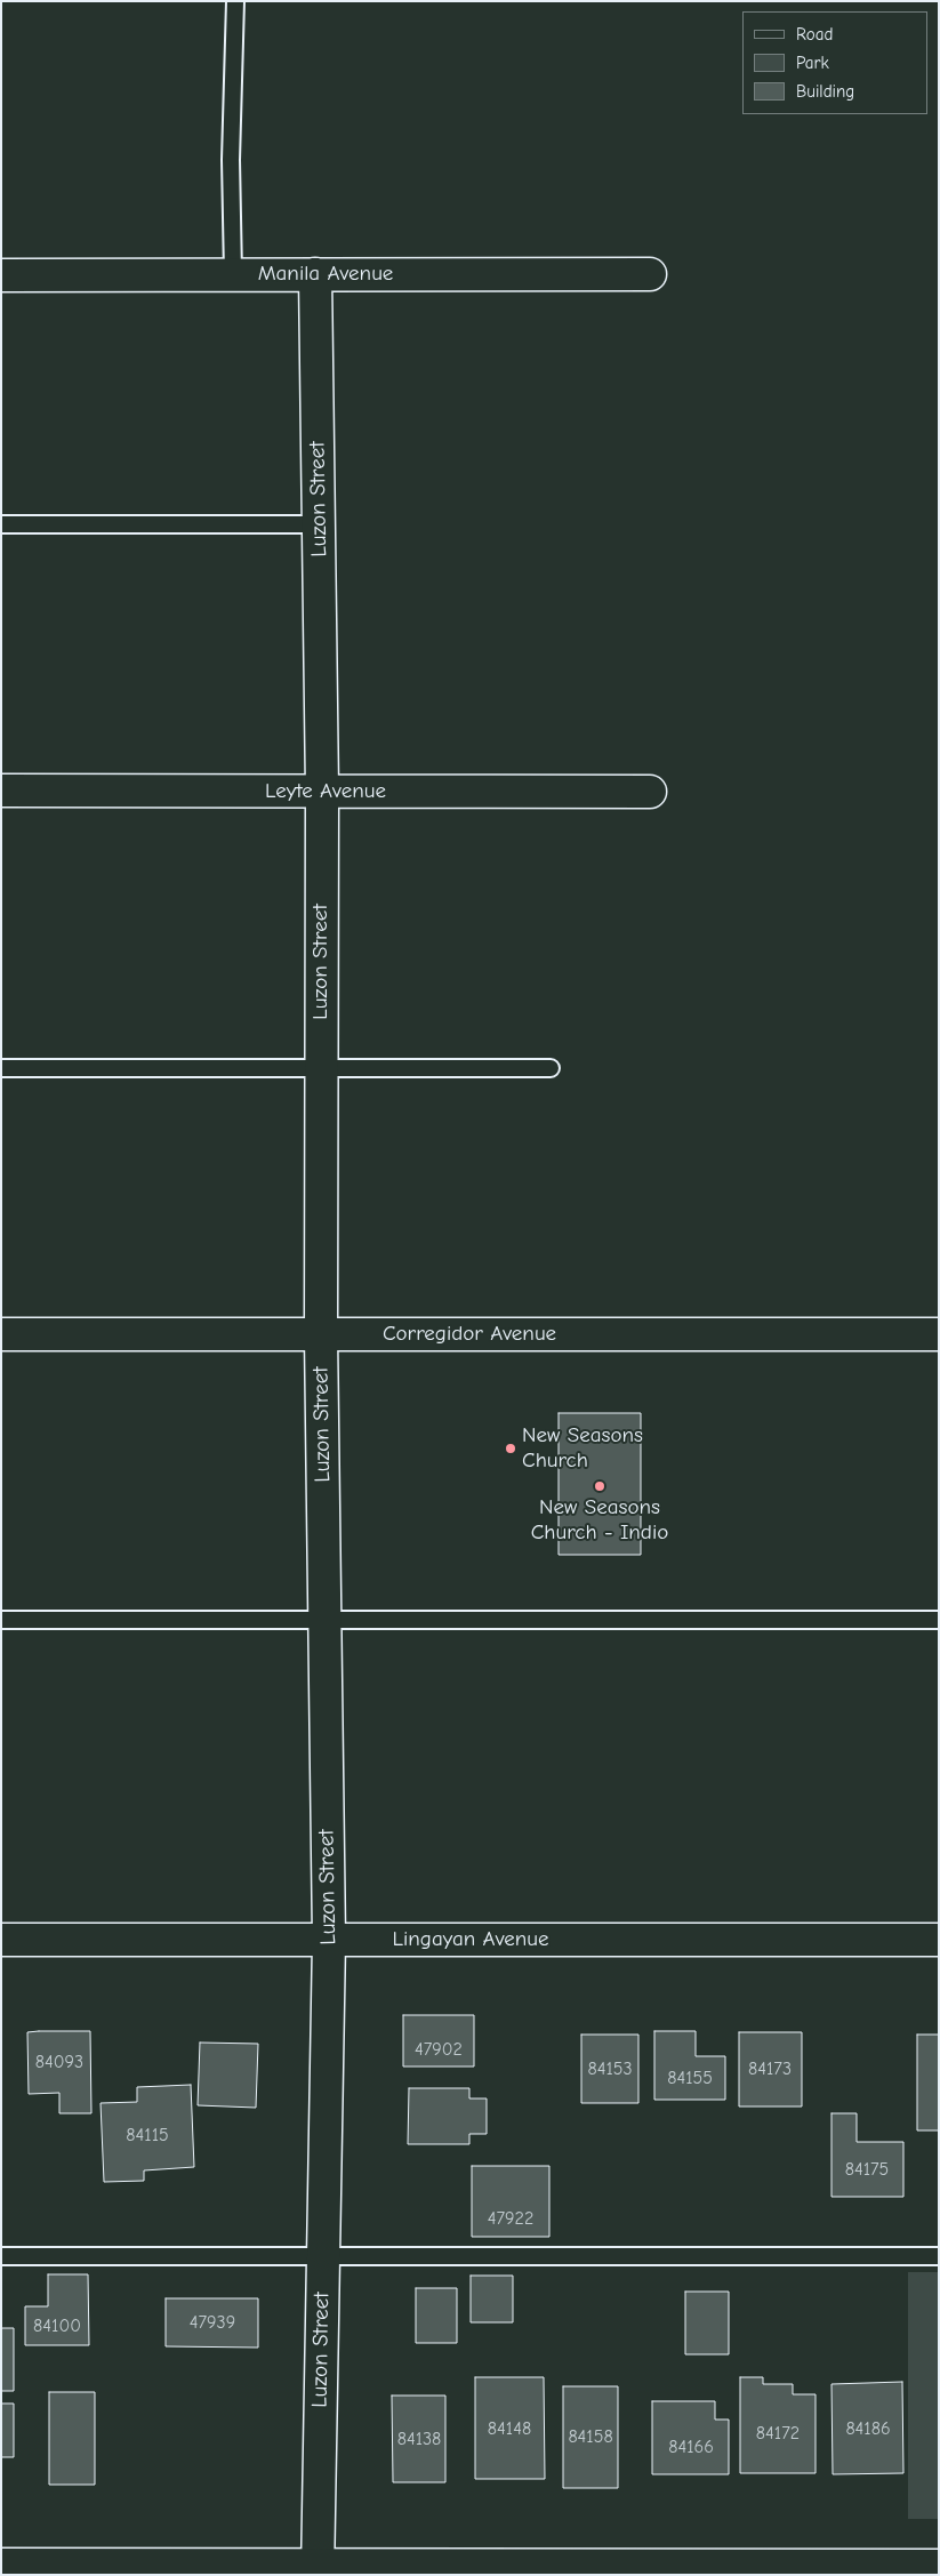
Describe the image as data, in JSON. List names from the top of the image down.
{
  "streets": {
    "street": [
      "Manila Avenue",
      "Luzon Street",
      "Leyte Avenue",
      "Corregidor Avenue",
      "Lingayan Avenue"
    ]
  },
  "crossings": [
    ["Manila Avenue", "Luzon Street"],
    ["Luzon Street", "Leyte Avenue"],
    ["Luzon Street", "Corregidor Avenue"],
    ["Luzon Street", "Lingayan Avenue"]
  ],
  "places": ["New Seasons Church", "New Seasons Church - Indio"],
  "house_numbers": [
    "47902",
    "84093",
    "84153",
    "84173",
    "84155",
    "84115",
    "84175",
    "47922",
    "47939",
    "84100",
    "84148",
    "84186",
    "84172",
    "84158",
    "84138",
    "84166"
  ],
  "legend": ["Road", "Park", "Building"]
}
